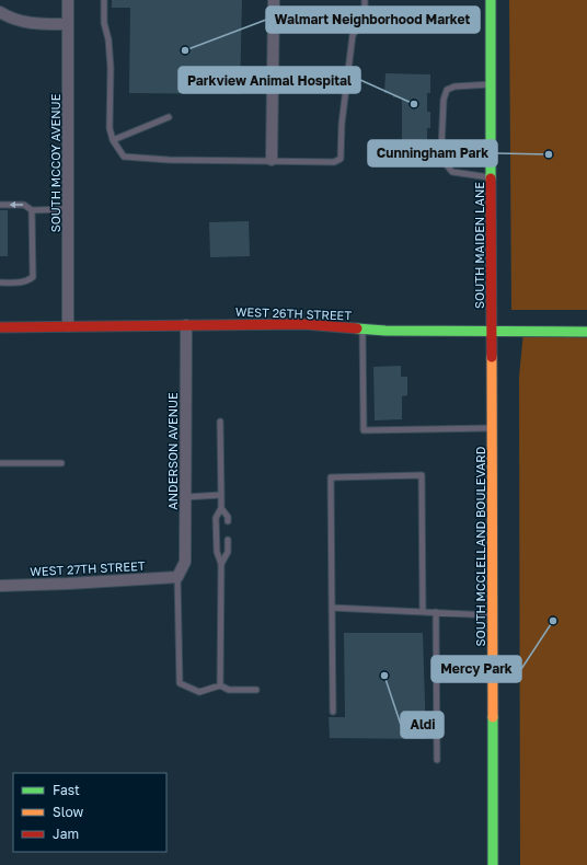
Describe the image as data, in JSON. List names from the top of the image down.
{
  "streets": {
    "main road": ["SOUTH MAIDEN LANE", "WEST 26TH STREET", "SOUTH MCCLELLAND BOULEVARD"],
    "street": ["SOUTH MCCOY AVENUE", "ANDERSON AVENUE", "WEST 27TH STREET"]
  },
  "crossings": [
    ["SOUTH MCCOY AVENUE", "WEST 26TH STREET"],
    ["SOUTH MAIDEN LANE", "WEST 26TH STREET"],
    ["SOUTH MAIDEN LANE", "SOUTH MCCLELLAND BOULEVARD"],
    ["WEST 26TH STREET", "ANDERSON AVENUE"],
    ["WEST 26TH STREET", "SOUTH MCCLELLAND BOULEVARD"],
    ["ANDERSON AVENUE", "WEST 27TH STREET"]
  ],
  "places": [
    "Walmart Neighborhood Market",
    "Parkview Animal Hospital",
    "Cunningham Park",
    "Mercy Park",
    "Aldi"
  ],
  "legend": ["Fast", "Slow", "Jam"]
}
